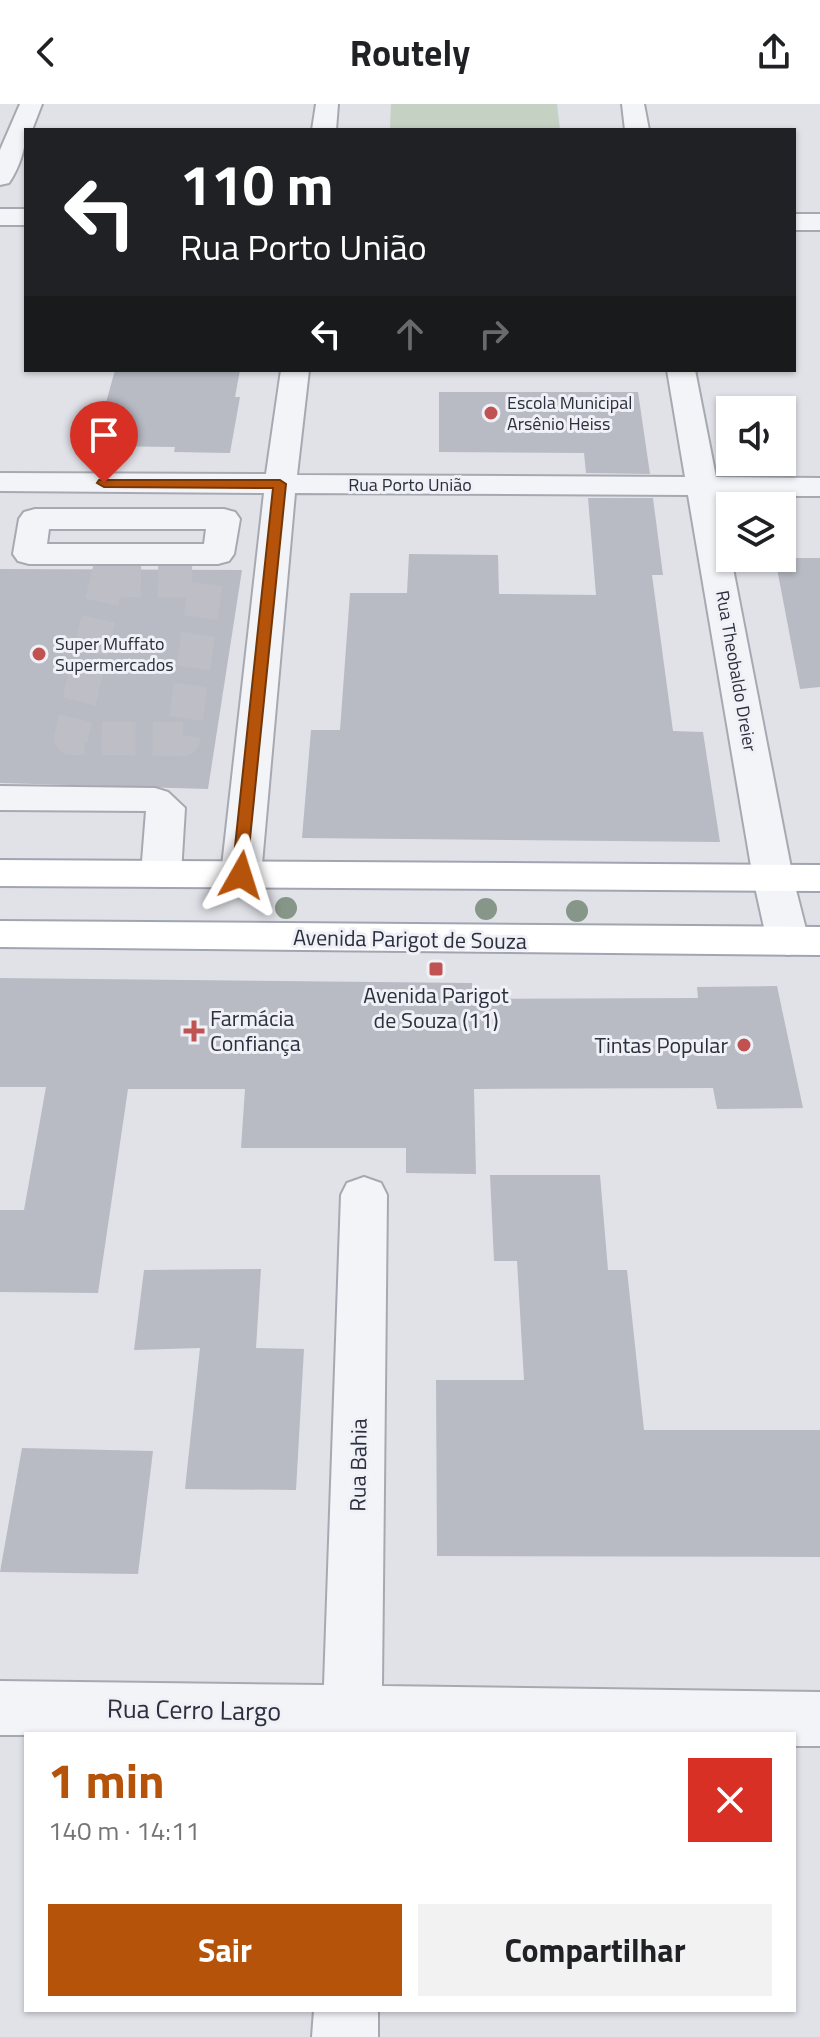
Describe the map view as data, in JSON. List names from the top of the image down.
{
  "streets": {
    "main road": ["Avenida Parigot de Souza"],
    "street": [
      "Rua Porto União",
      "Rua Theobaldo Dreier",
      "Rua Bahia",
      "Rua Cerro Largo"
    ]
  },
  "crossings": [
    ["Rua Porto União", "Rua Theobaldo Dreier"],
    ["Rua Theobaldo Dreier", "Avenida Parigot de Souza"],
    ["Rua Bahia", "Rua Cerro Largo"]
  ],
  "places": {
    "other": ["Escola Municipal Arsênio Heiss", "Super Muffato Supermercados", "Tintas Popular"],
    "transit": ["Avenida Parigot de Souza (11)"],
    "health": ["Farmácia Confiança"]
  },
  "page": {
    "header": "Routely",
    "turn": ["110 m", "Rua Porto União"],
    "heading": ["1 min", "140 m · 14:11"],
    "buttons": ["Sair", "Compartilhar"]
  }
}
